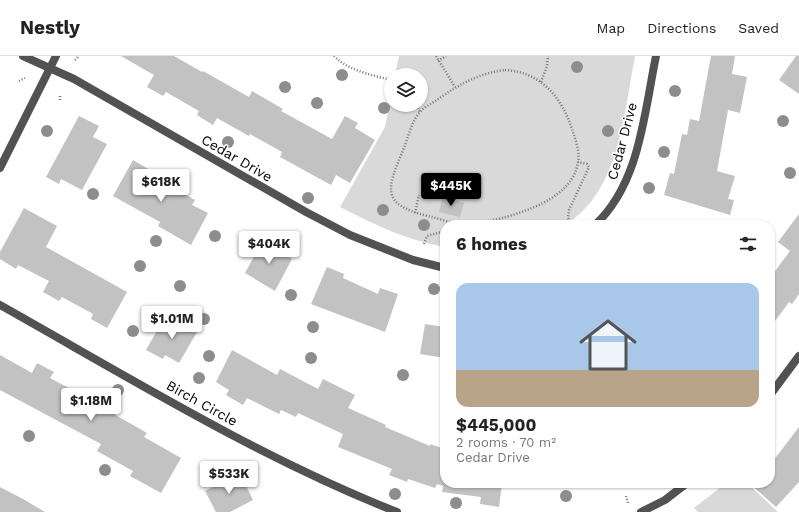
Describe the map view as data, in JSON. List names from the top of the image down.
{
  "streets": {
    "street": ["Cedar Drive", "Birch Circle"]
  },
  "page": {
    "header": "Nestly",
    "nav": ["Map", "Directions", "Saved"],
    "price": [
      "$618K",
      "$445K",
      "$404K",
      "$1.01M",
      "$1.18M",
      "$533K"
    ],
    "heading": "6 homes",
    "list": [
      {
        "name": "$445,000",
        "note": "2 rooms · 70 m² · Cedar Drive"
      }
    ]
  }
}
